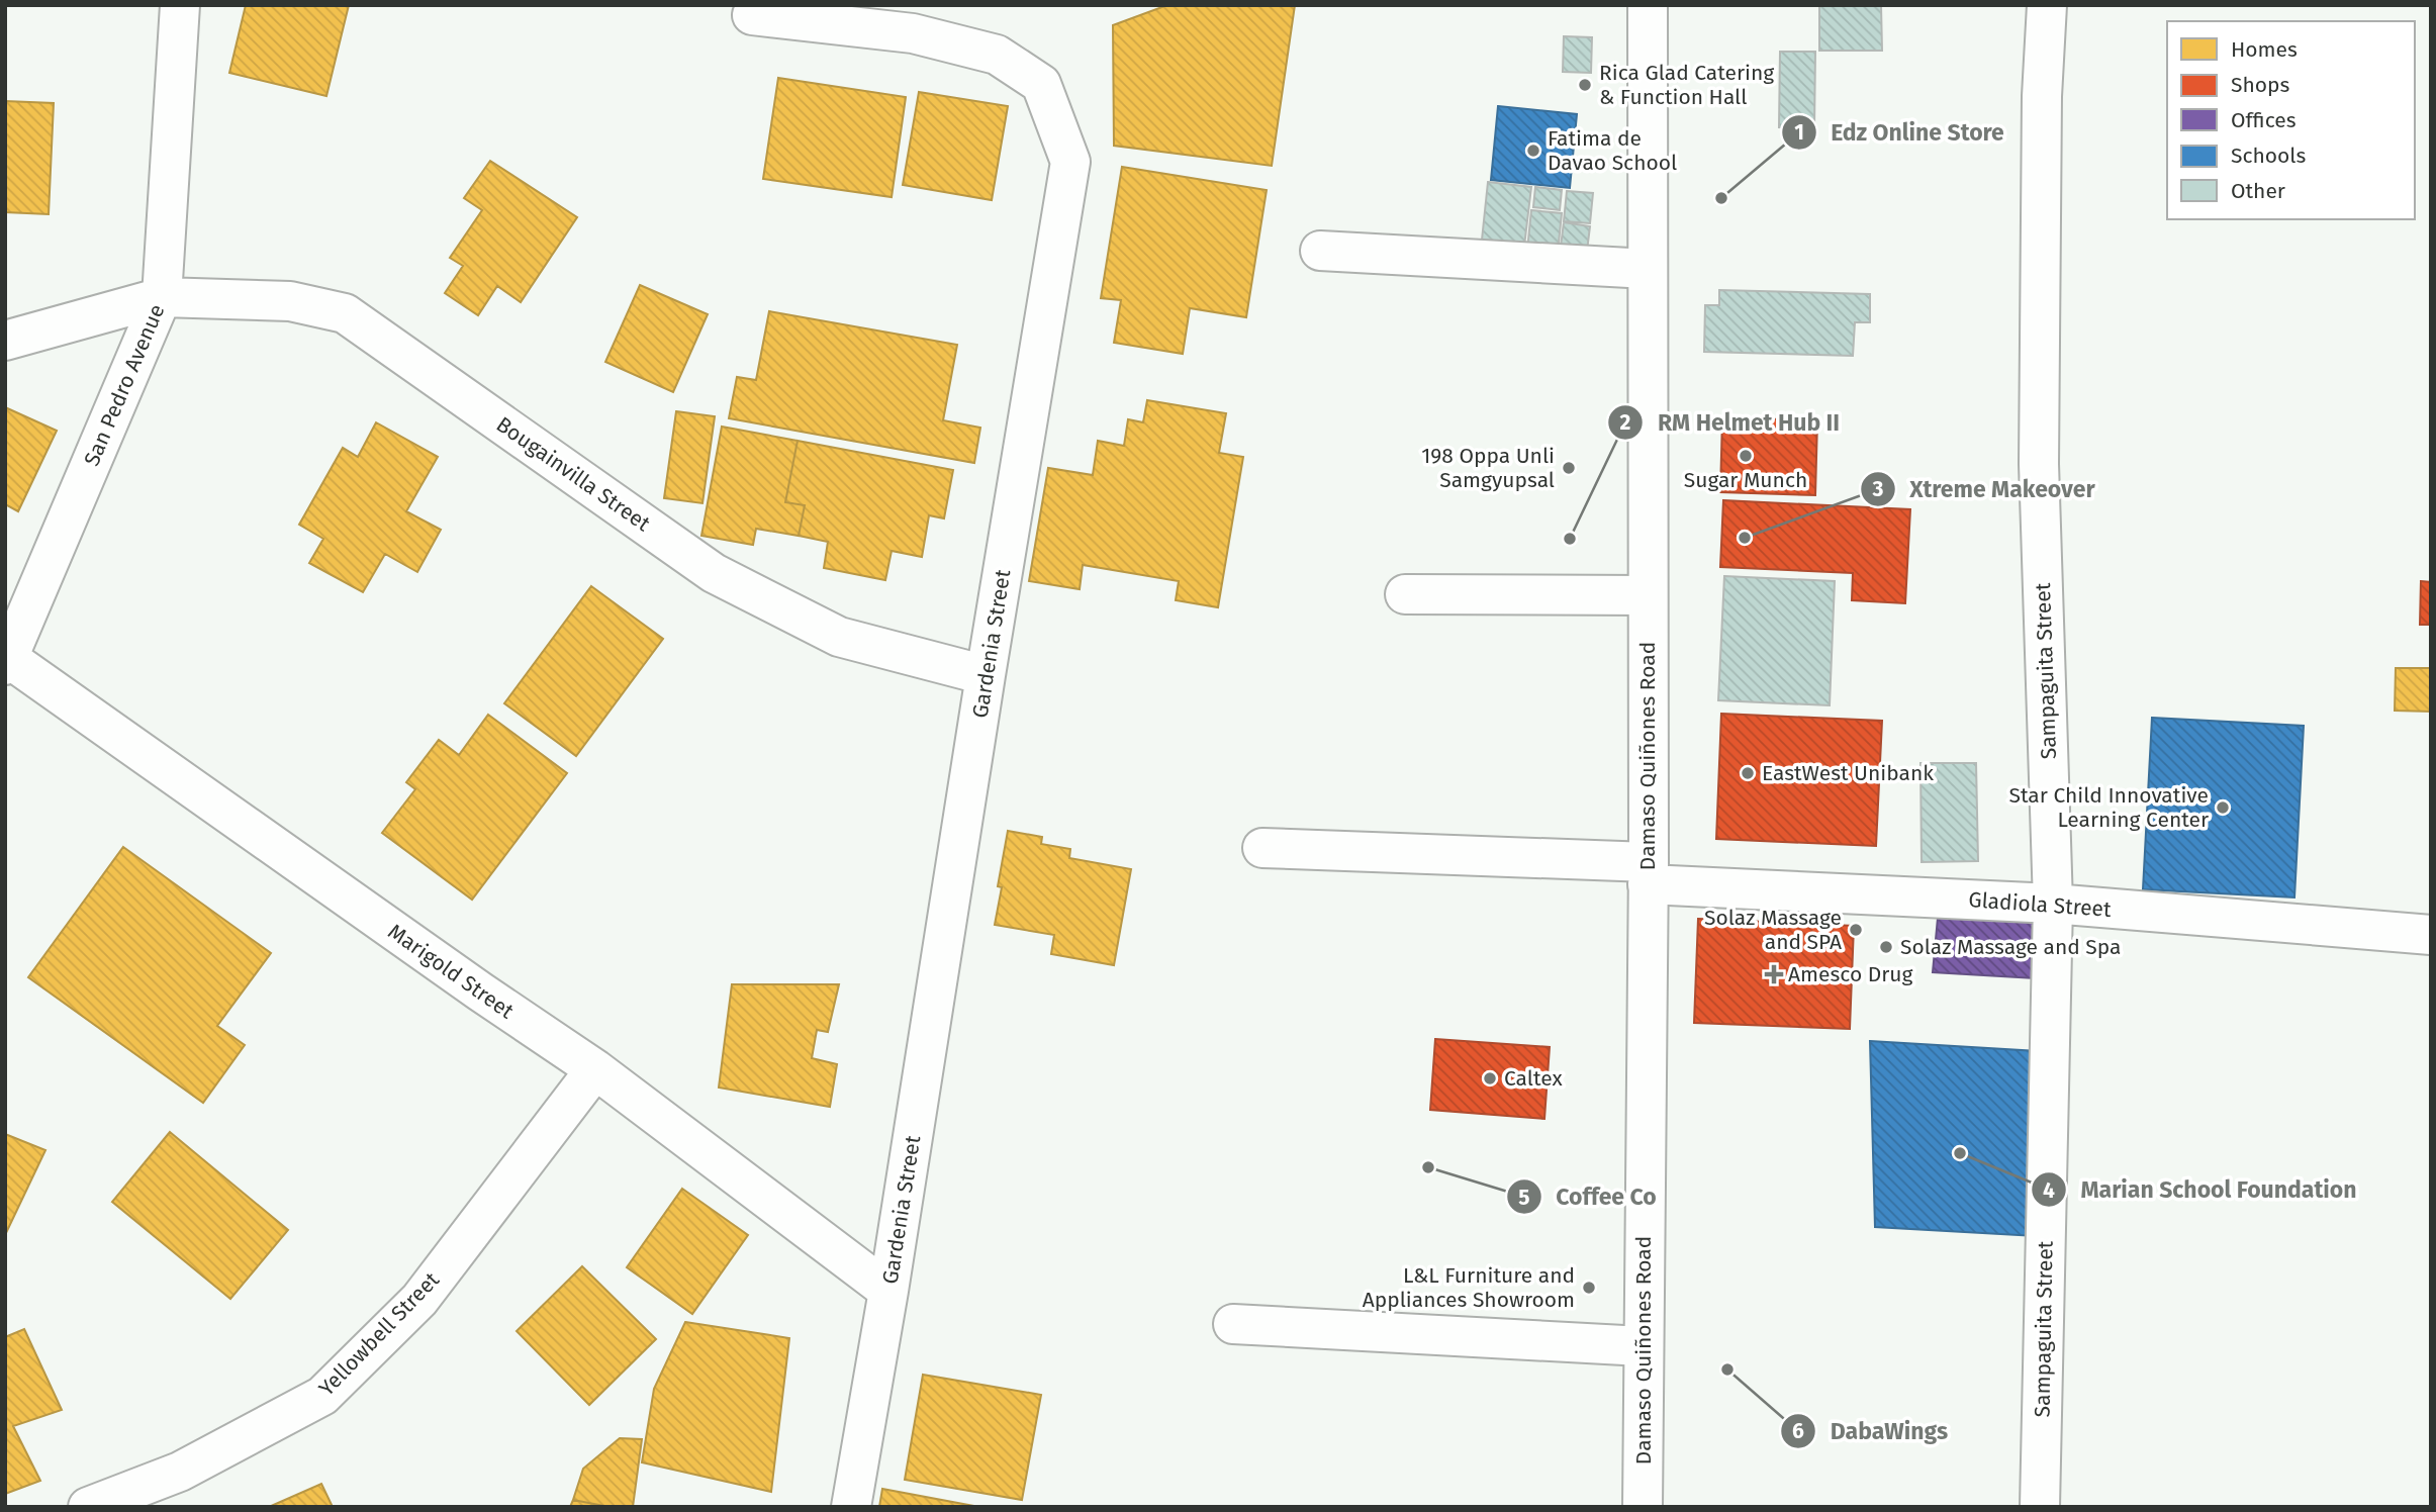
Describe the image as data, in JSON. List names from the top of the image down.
{
  "streets": {
    "street": [
      "San Pedro Avenue",
      "Bougainvilla Street",
      "Gardenia Street",
      "Sampaguita Street",
      "Damaso Quiñones Road",
      "Gladiola Street",
      "Marigold Street",
      "Yellowbell Street"
    ]
  },
  "crossings": [
    ["San Pedro Avenue", "Bougainvilla Street"],
    ["San Pedro Avenue", "Marigold Street"],
    ["Bougainvilla Street", "Gardenia Street"],
    ["Gardenia Street", "Marigold Street"],
    ["Sampaguita Street", "Gladiola Street"],
    ["Damaso Quiñones Road", "Gladiola Street"],
    ["Marigold Street", "Yellowbell Street"]
  ],
  "places": {
    "other": [
      "Rica Glad Catering & Function Hall",
      "Fatima de Davao School",
      "Edz Online Store",
      "Sugar Munch",
      "198 Oppa Unli Samgyupsal",
      "Xtreme Makeover",
      "RM Helmet Hub II",
      "EastWest Unibank",
      "Star Child Innovative Learning Center",
      "Solaz Massage and SPA",
      "Solaz Massage and Spa",
      "Caltex",
      "Marian School Foundation",
      "Coffee Co",
      "L&L Furniture and Appliances Showroom",
      "DabaWings"
    ],
    "health": ["Amesco Drug"]
  },
  "legend": [
    "Homes",
    "Shops",
    "Offices",
    "Schools",
    "Other"
  ]
}
